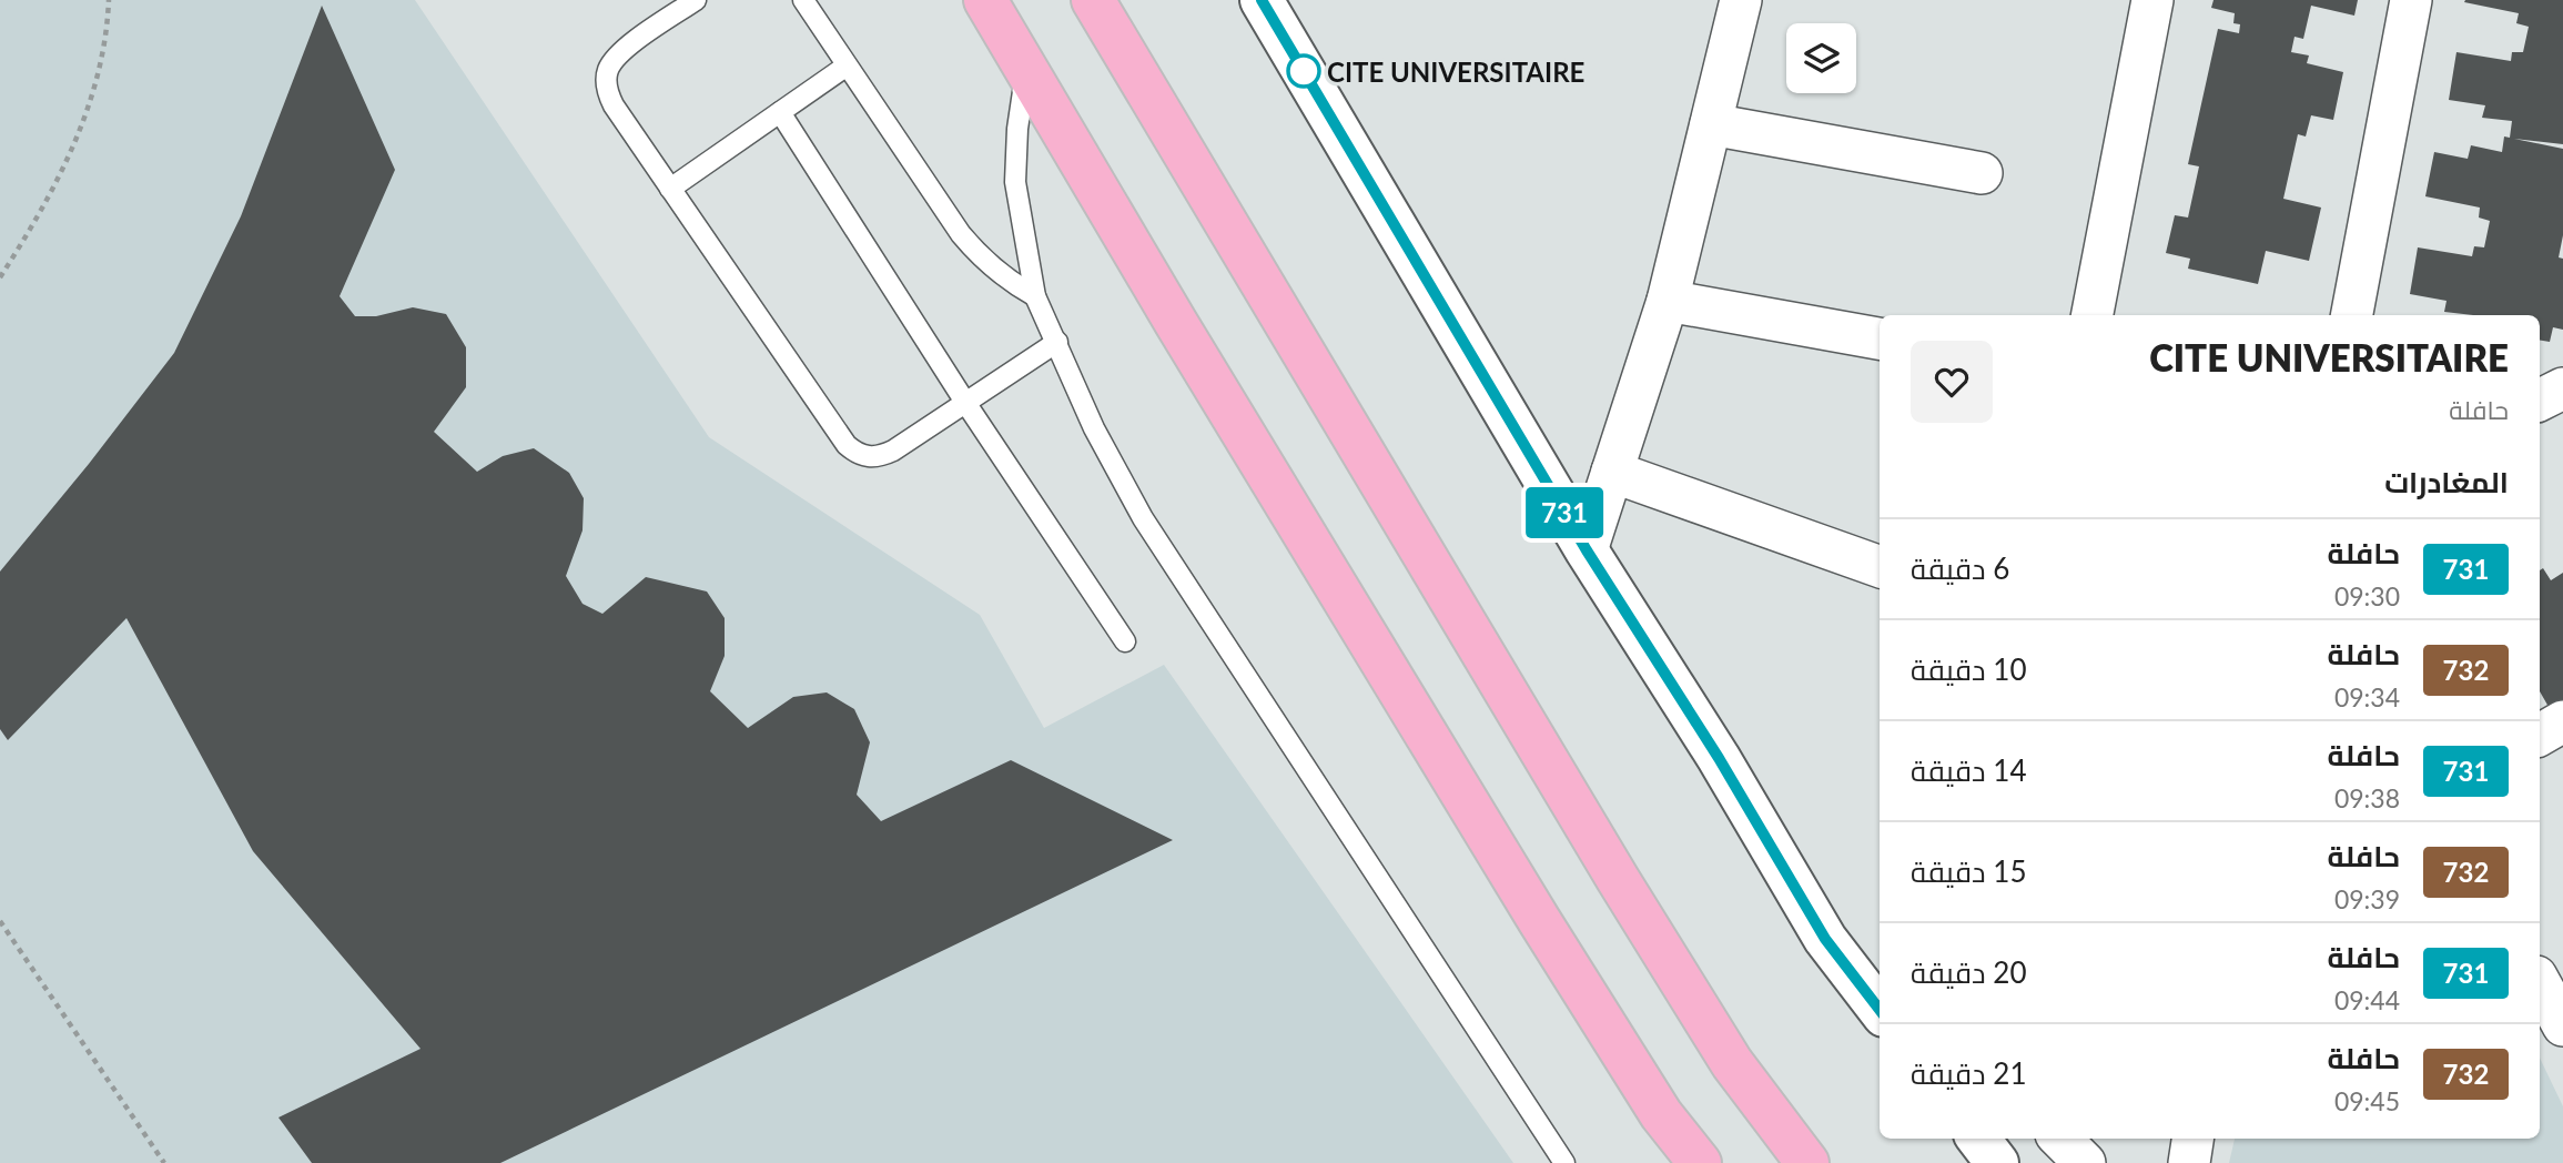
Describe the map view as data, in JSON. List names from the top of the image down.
{
  "places": ["CITE UNIVERSITAIRE"],
  "lines": ["bus line 731"],
  "page": {
    "on_map": "731",
    "heading": [
      ["CITE UNIVERSITAIRE", "حافلة"],
      "المغادرات"
    ],
    "list": [
      {
        "mark": "731",
        "name": "حافلة",
        "note": "09:30",
        "value": "6 دقيقة"
      },
      {
        "mark": "732",
        "name": "حافلة",
        "note": "09:34",
        "value": "10 دقيقة"
      },
      {
        "mark": "731",
        "name": "حافلة",
        "note": "09:38",
        "value": "14 دقيقة"
      },
      {
        "mark": "732",
        "name": "حافلة",
        "note": "09:39",
        "value": "15 دقيقة"
      },
      {
        "mark": "731",
        "name": "حافلة",
        "note": "09:44",
        "value": "20 دقيقة"
      },
      {
        "mark": "732",
        "name": "حافلة",
        "note": "09:45",
        "value": "21 دقيقة"
      }
    ]
  }
}
